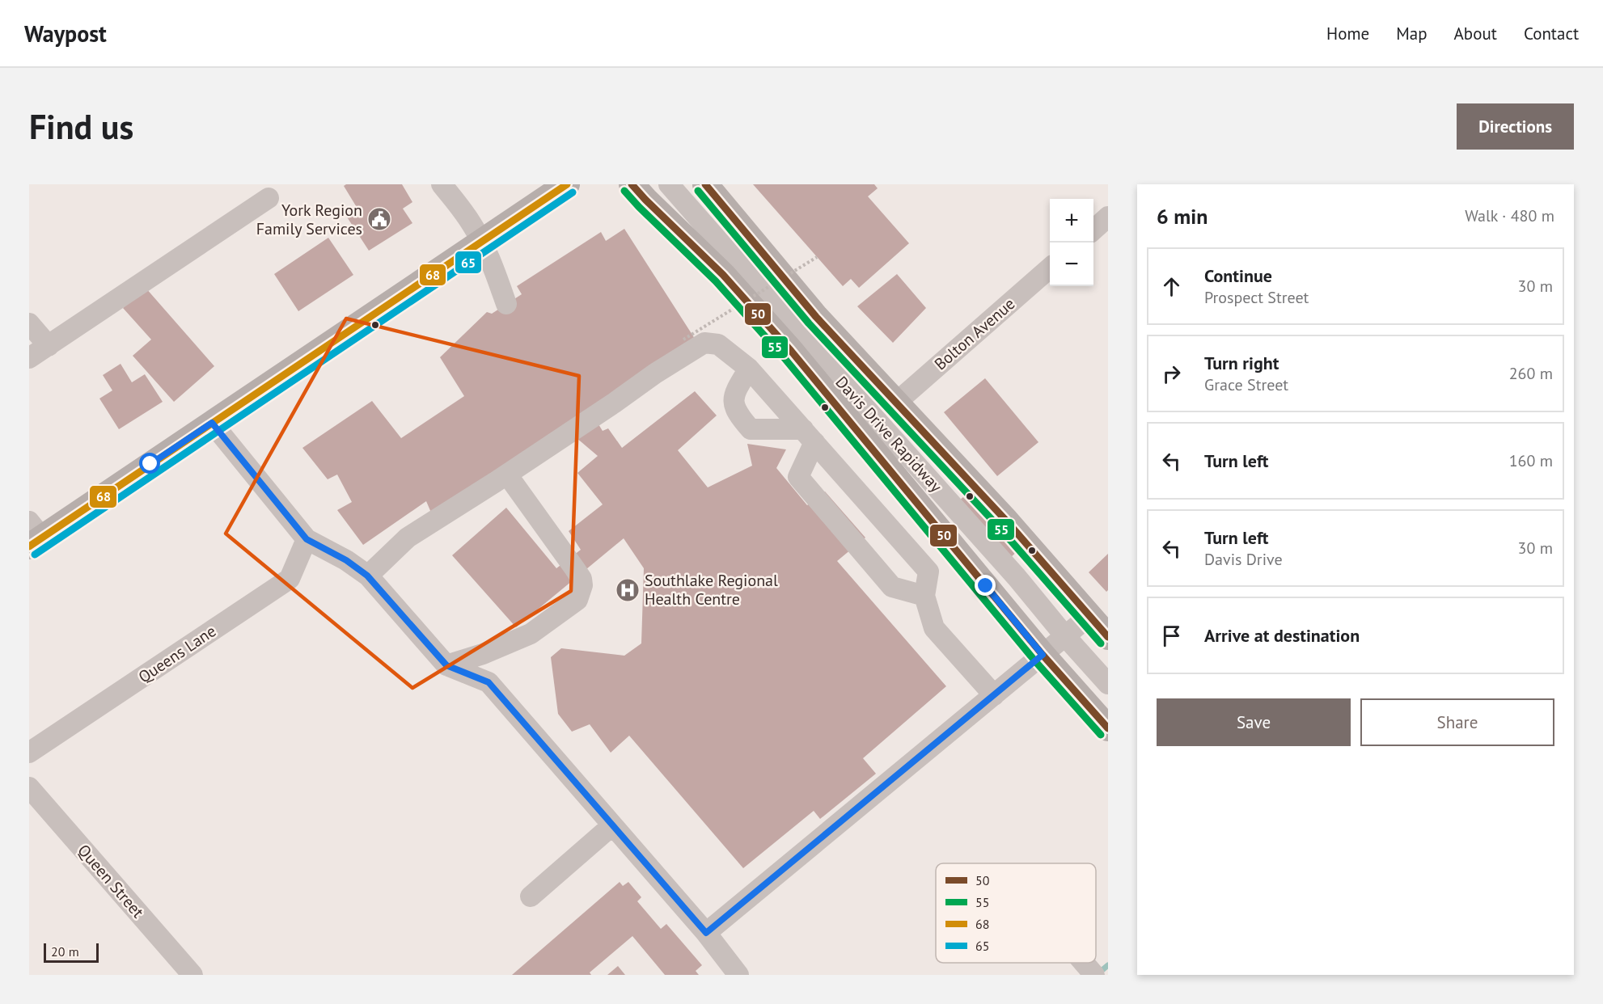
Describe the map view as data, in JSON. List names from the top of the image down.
{
  "streets": {
    "street": [
      "Bolton Avenue",
      "Davis Drive Rapidway",
      "Queens Lane",
      "Queen Street"
    ]
  },
  "places": {
    "public building": ["York Region Family Services"],
    "hospital": ["Southlake Regional Health Centre"]
  },
  "lines": [
    "transit line 50",
    "transit line 68",
    "transit line 55",
    "transit line 65"
  ],
  "legend": [
    "50",
    "55",
    "68",
    "65"
  ],
  "scale_bar": "20 m",
  "page": {
    "header": "Waypost",
    "nav": [
      "Home",
      "Map",
      "About",
      "Contact"
    ],
    "buttons": [
      "Directions",
      ["Save", "Share"]
    ],
    "title": "Find us",
    "heading": ["6 min", "Walk · 480 m"],
    "map_buttons": ["+", "−"],
    "list": [
      ["Continue", "Prospect Street", "30 m"],
      ["Turn right", "Grace Street", "260 m"],
      ["Turn left", "160 m"],
      ["Turn left", "Davis Drive", "30 m"],
      "Arrive at destination"
    ],
    "scale": "20 m"
  }
}
